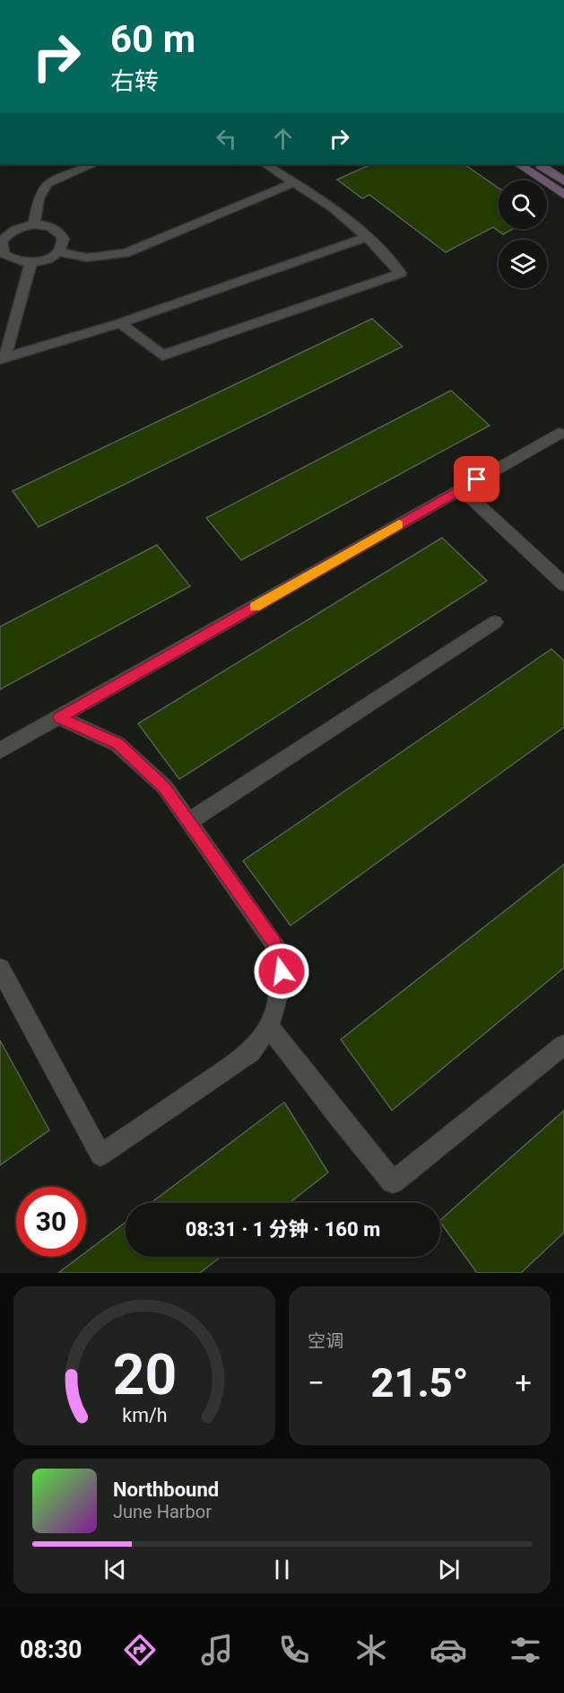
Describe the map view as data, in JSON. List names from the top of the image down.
{
  "page": {
    "turn": ["60 m", "右转"],
    "limit": "30",
    "trip": "08:31 · 1 分钟 · 160 m",
    "tile": "空调",
    "heat": ["−", "21.5°", "+"],
    "song": ["Northbound", "June Harbor"],
    "tabs": "08:30",
    "gauge": ["20", "km/h"]
  }
}
